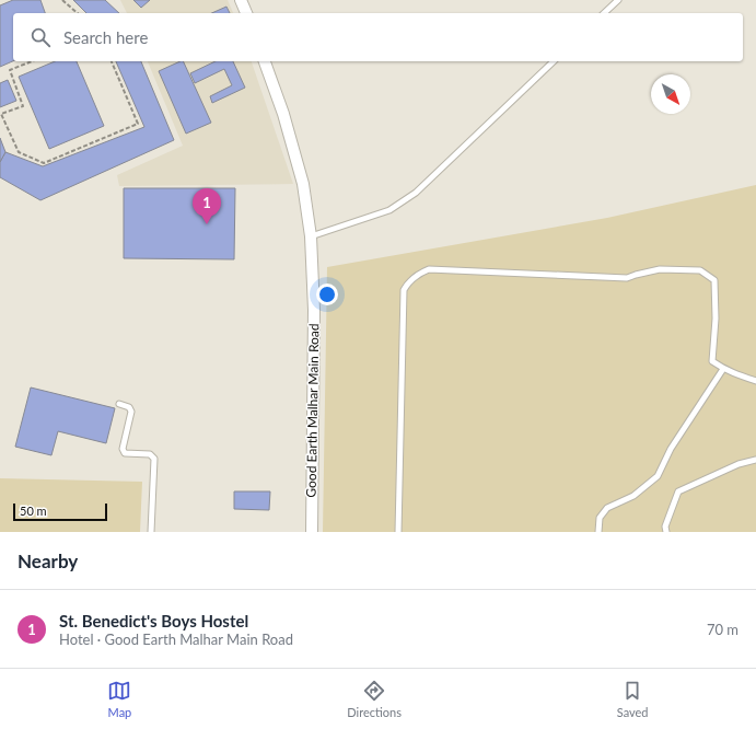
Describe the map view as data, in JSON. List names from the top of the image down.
{
  "streets": {
    "street": ["Good Earth Malhar Main Road"]
  },
  "scale_bar": "50 m",
  "north": "bottom right",
  "page": {
    "search": "Search here",
    "pins": "1",
    "scale": "50 m",
    "heading": "Nearby",
    "list": [
      {
        "mark": "1",
        "name": "St. Benedict's Boys Hostel",
        "note": "Hotel · Good Earth Malhar Main Road",
        "value": "70 m"
      }
    ],
    "nav": ["Map", "Directions", "Saved"]
  }
}
